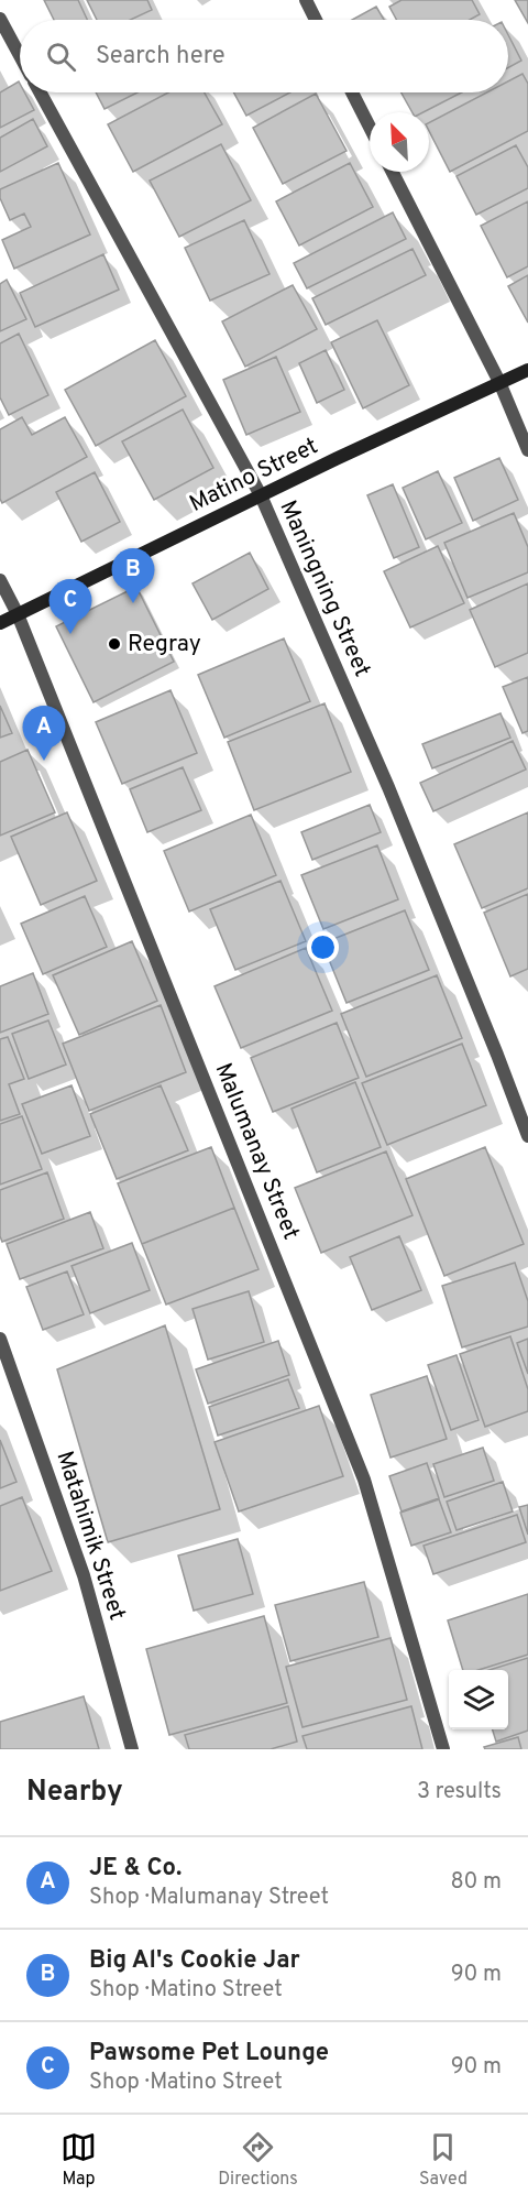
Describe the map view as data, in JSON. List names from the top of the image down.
{
  "streets": {
    "street": [
      "Matino Street",
      "Maningning Street",
      "Malumanay Street",
      "Matahimik Street"
    ]
  },
  "crossings": [
    ["Matino Street", "Maningning Street"],
    ["Matino Street", "Malumanay Street"]
  ],
  "places": ["Regray"],
  "north": "top left",
  "page": {
    "search": "Search here",
    "pins": ["B", "C", "A"],
    "heading": ["Nearby", "3 results"],
    "list": [
      {
        "mark": "A",
        "name": "JE & Co.",
        "note": "Shop · Malumanay Street",
        "value": "80 m"
      },
      {
        "mark": "B",
        "name": "Big Al's Cookie Jar",
        "note": "Shop · Matino Street",
        "value": "90 m"
      },
      {
        "mark": "C",
        "name": "Pawsome Pet Lounge",
        "note": "Shop · Matino Street",
        "value": "90 m"
      }
    ],
    "nav": ["Map", "Directions", "Saved"]
  }
}
